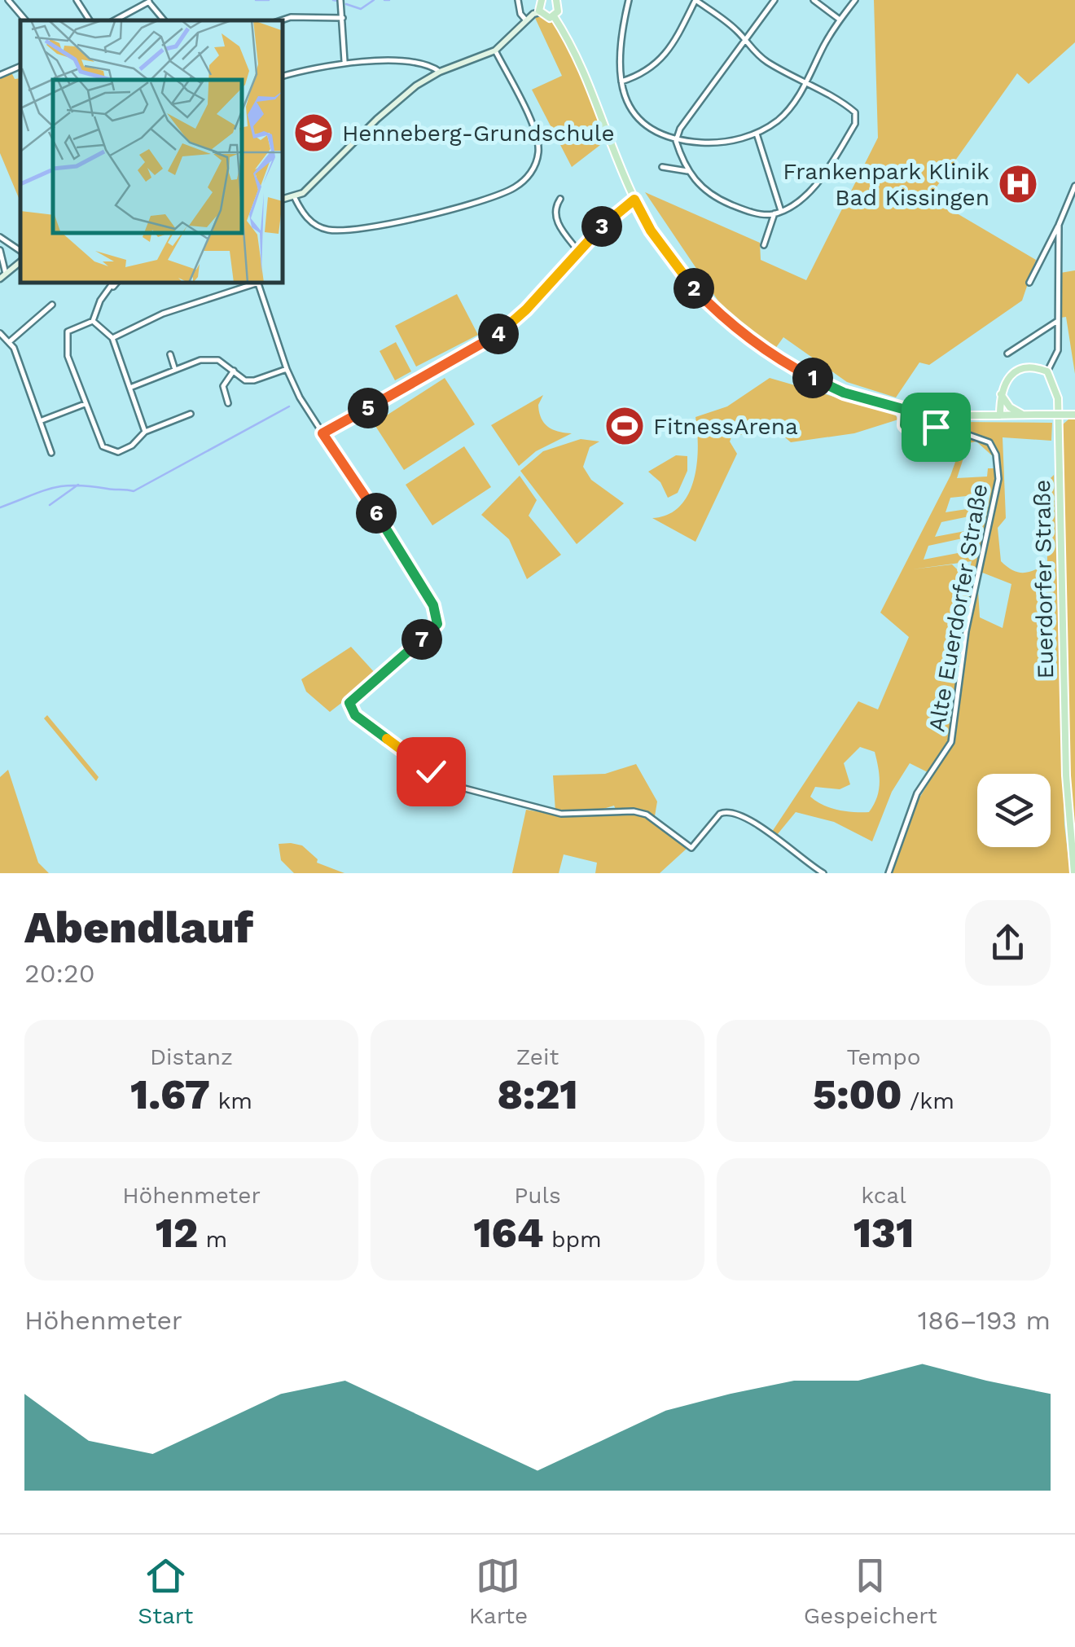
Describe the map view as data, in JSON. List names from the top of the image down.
{
  "streets": {
    "main road": ["Euerdorfer Straße"],
    "street": ["Alte Euerdorfer Straße"]
  },
  "places": {
    "school or university": ["Henneberg-Grundschule"],
    "hospital": ["Frankenpark Klinik Bad Kissingen"],
    "sports": ["FitnessArena"]
  },
  "page": {
    "pins": [
      "3",
      "2",
      "4",
      "1",
      "5",
      "6",
      "7"
    ],
    "heading": ["Abendlauf", "20:20"],
    "stats": [
      ["Distanz", "1.67 km"],
      ["Zeit", "8:21"],
      ["Tempo", "5:00 /km"],
      ["Höhenmeter", "12 m"],
      ["Puls", "164 bpm"],
      ["kcal", "131"]
    ],
    "chart": ["Höhenmeter", "186–193 m"],
    "tabs": ["Start", "Karte", "Gespeichert"]
  }
}
